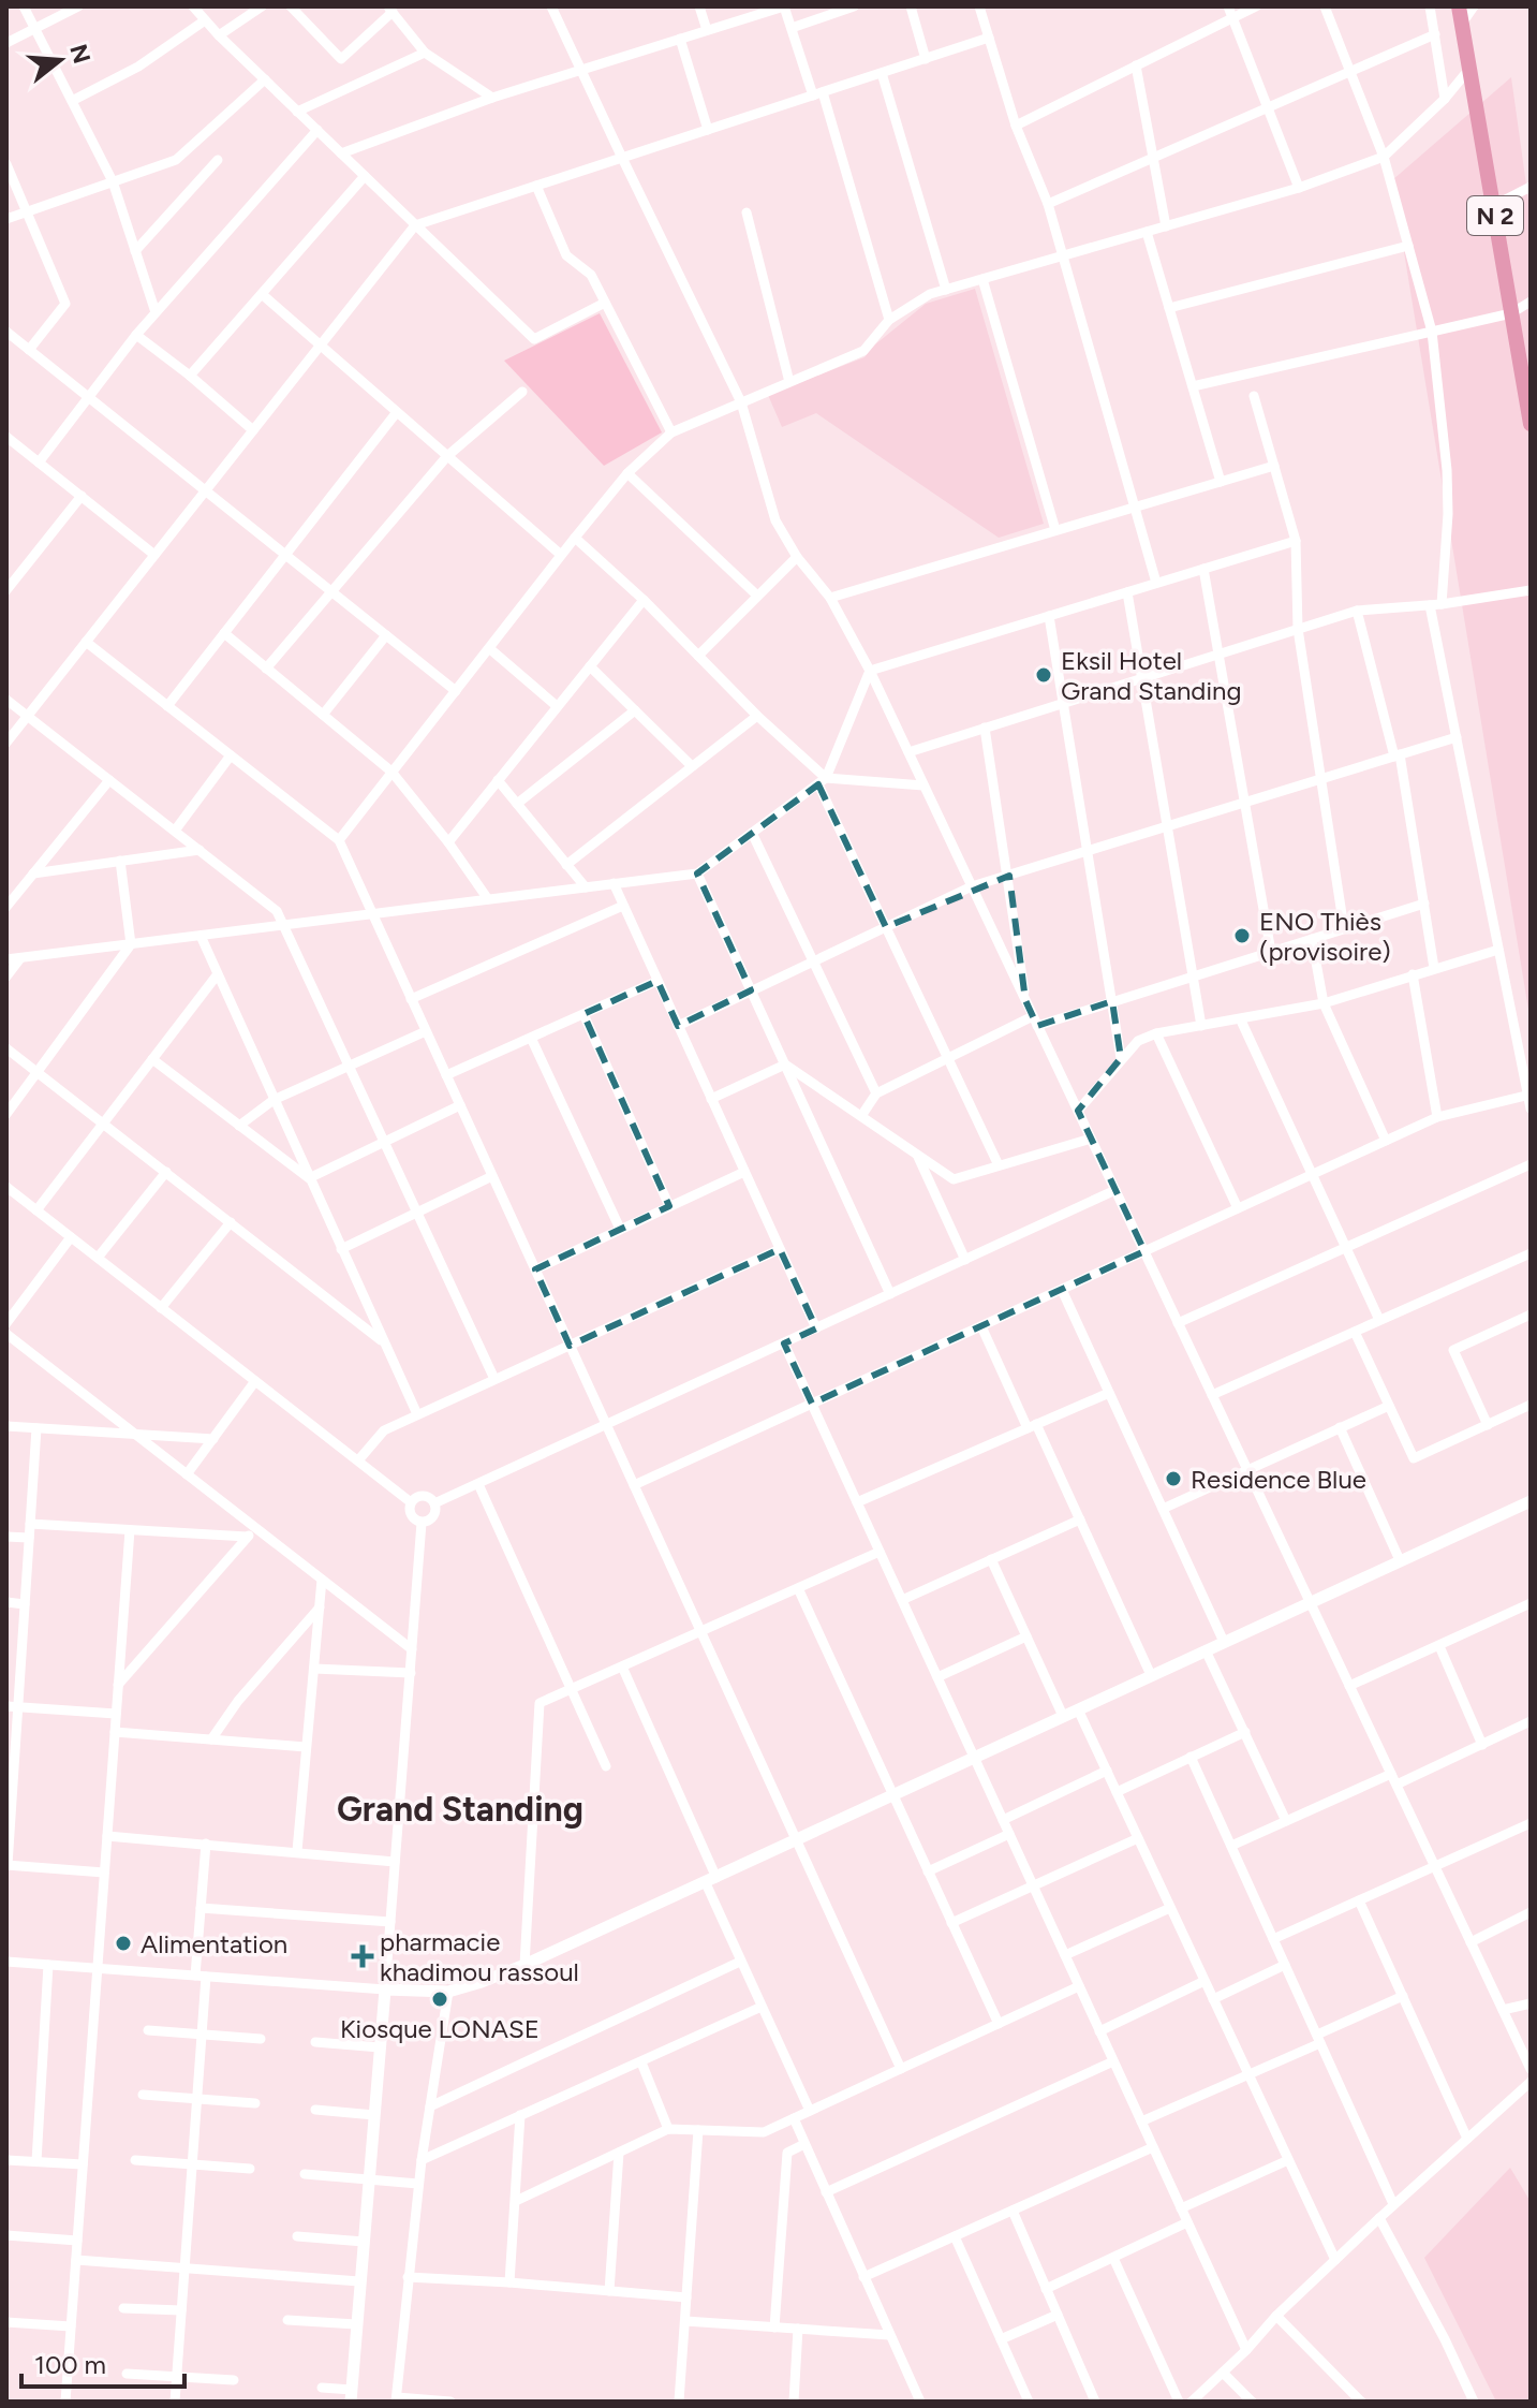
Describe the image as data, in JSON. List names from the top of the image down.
{
  "streets": {
    "highway": ["N 2"]
  },
  "districts": ["Grand Standing"],
  "places": {
    "other": [
      "Eksil Hotel Grand Standing",
      "ENO Thiès (provisoire)",
      "Residence Blue",
      "Alimentation",
      "Kiosque LONASE"
    ],
    "health": ["pharmacie khadimou rassoul"]
  },
  "scale_bar": "100 m",
  "north": "right"
}
